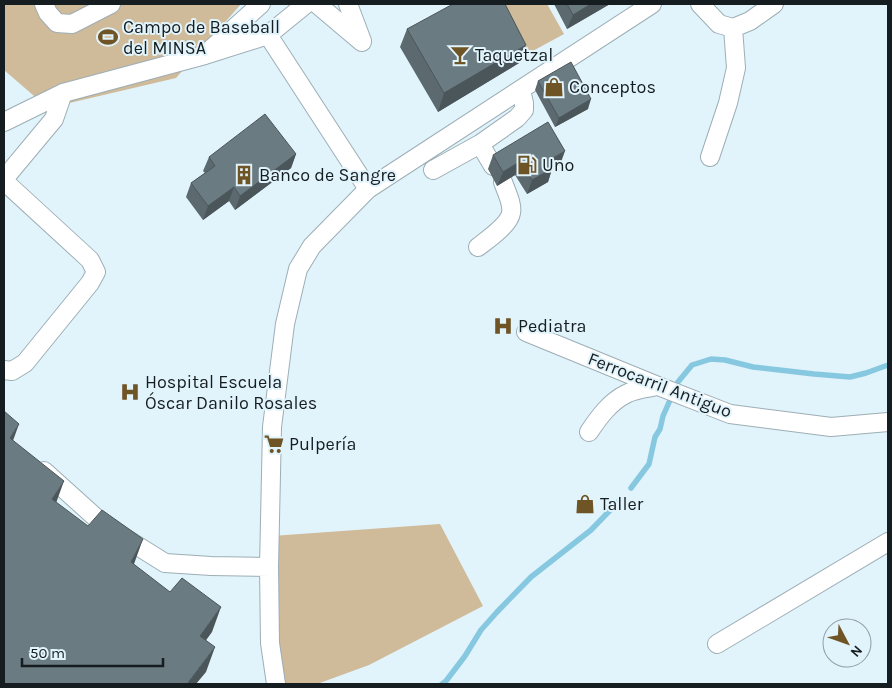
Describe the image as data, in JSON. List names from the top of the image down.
{
  "streets": {
    "street": ["Ferrocarril Antiguo"]
  },
  "places": {
    "sports": ["Campo de Baseball del MINSA"],
    "bar": ["Taquetzal"],
    "shop": ["Conceptos", "Taller"],
    "fuel station": ["Uno"],
    "building": ["Banco de Sangre"],
    "hospital": ["Pediatra", "Hospital Escuela Óscar Danilo Rosales"],
    "supermarket": ["Pulpería"]
  },
  "scale_bar": "50 m",
  "north": "bottom right"
}
